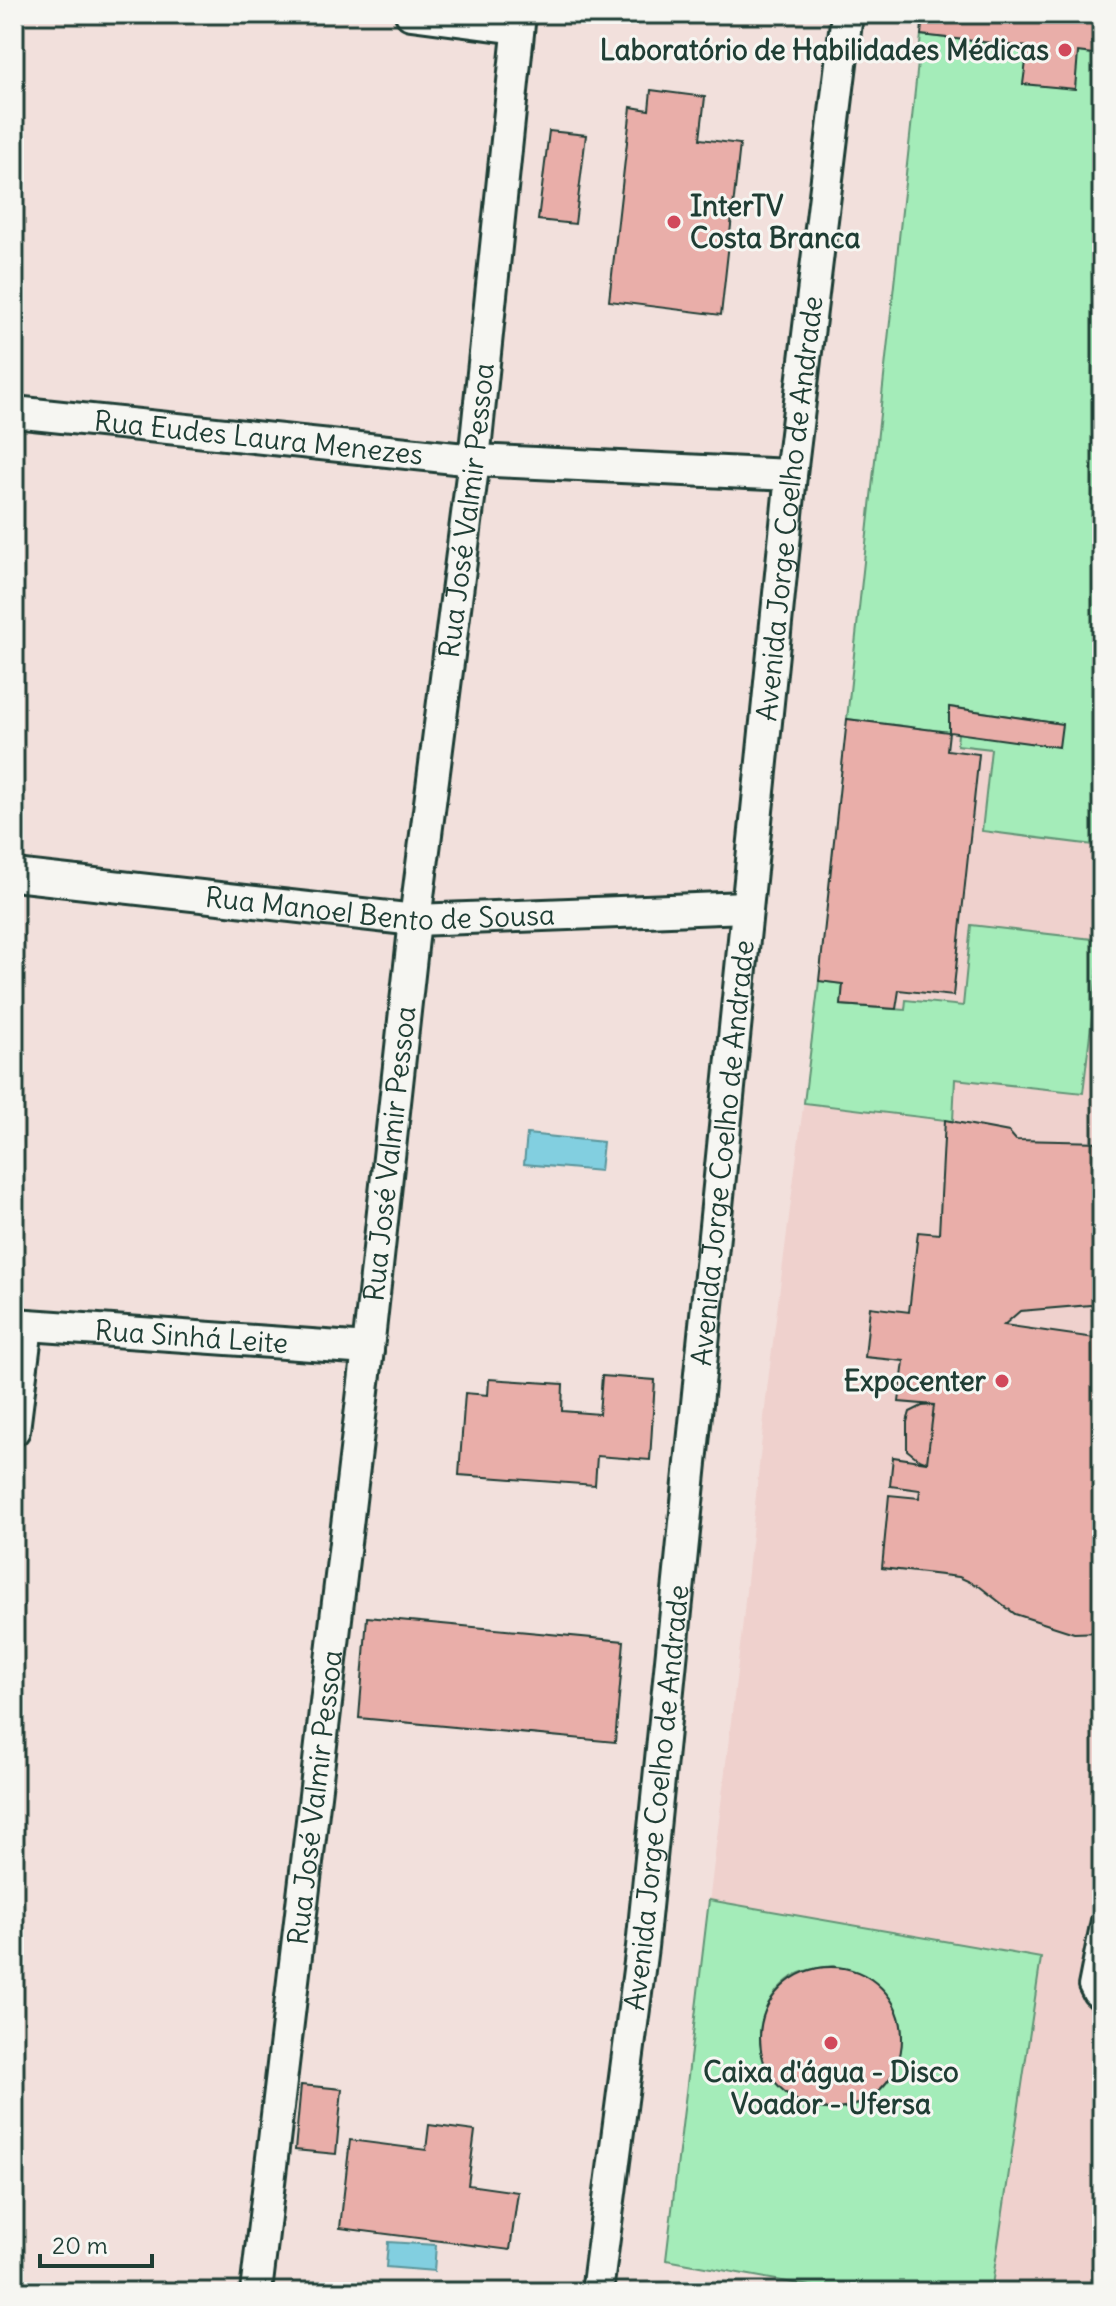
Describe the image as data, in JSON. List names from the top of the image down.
{
  "streets": {
    "street": [
      "Rua Eudes Laura Menezes",
      "Avenida Jorge Coelho de Andrade",
      "Rua José Valmir Pessoa",
      "Rua Manoel Bento de Sousa",
      "Rua Sinhá Leite"
    ]
  },
  "crossings": [
    ["Rua Eudes Laura Menezes", "Avenida Jorge Coelho de Andrade"],
    ["Rua Eudes Laura Menezes", "Rua José Valmir Pessoa"],
    ["Avenida Jorge Coelho de Andrade", "Rua Manoel Bento de Sousa"],
    ["Rua José Valmir Pessoa", "Rua Manoel Bento de Sousa"],
    ["Rua José Valmir Pessoa", "Rua Sinhá Leite"]
  ],
  "places": [
    "Laboratório de Habilidades Médicas",
    "InterTV Costa Branca",
    "Expocenter",
    "Caixa d'água - Disco Voador - Ufersa"
  ],
  "scale_bar": "20 m"
}
